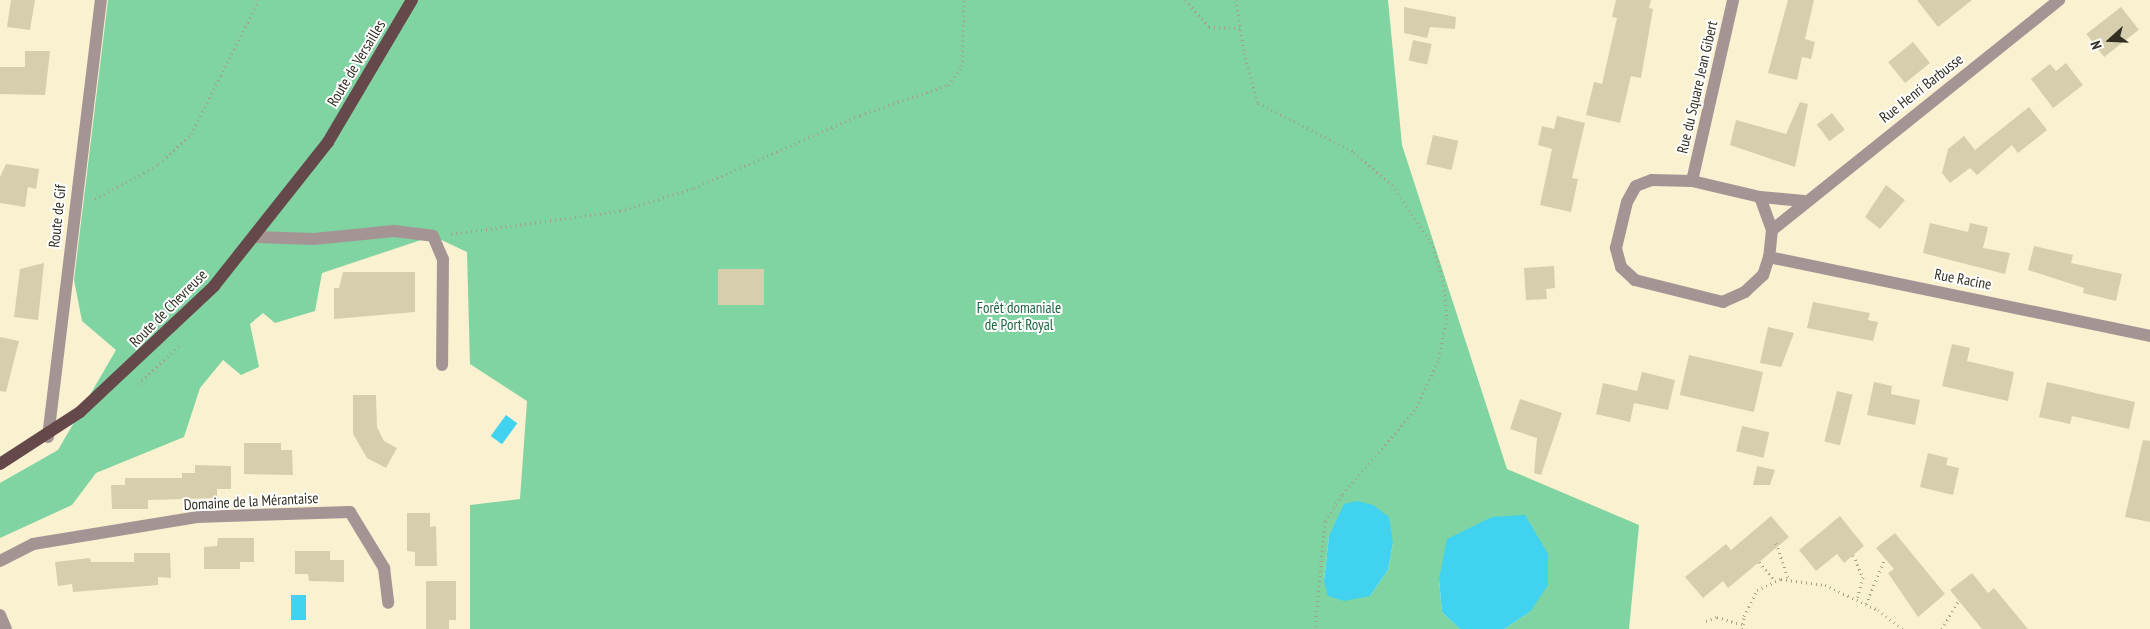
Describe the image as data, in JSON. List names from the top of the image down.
{
  "streets": {
    "main road": ["Route de Versailles", "Route de Chevreuse"],
    "street": [
      "Rue du Square Jean Gibert",
      "Rue Henri Barbusse",
      "Route de Gif",
      "Rue Racine",
      "Domaine de la Mérantaise"
    ]
  },
  "crossings": [
    ["Route de Versailles", "Route de Chevreuse"],
    ["Rue du Square Jean Gibert", "Rue Henri Barbusse"],
    ["Rue du Square Jean Gibert", "Rue Racine"],
    ["Rue Henri Barbusse", "Rue Racine"],
    ["Route de Gif", "Route de Chevreuse"]
  ],
  "parks": ["Forêt domaniale de Port Royal"],
  "north": "left"
}
